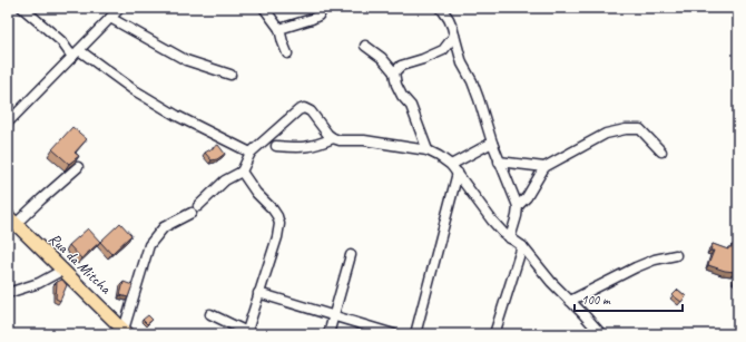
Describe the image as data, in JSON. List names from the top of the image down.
{
  "streets": {
    "main road": ["Rua da Mitcha"]
  },
  "scale_bar": "100 m"
}
